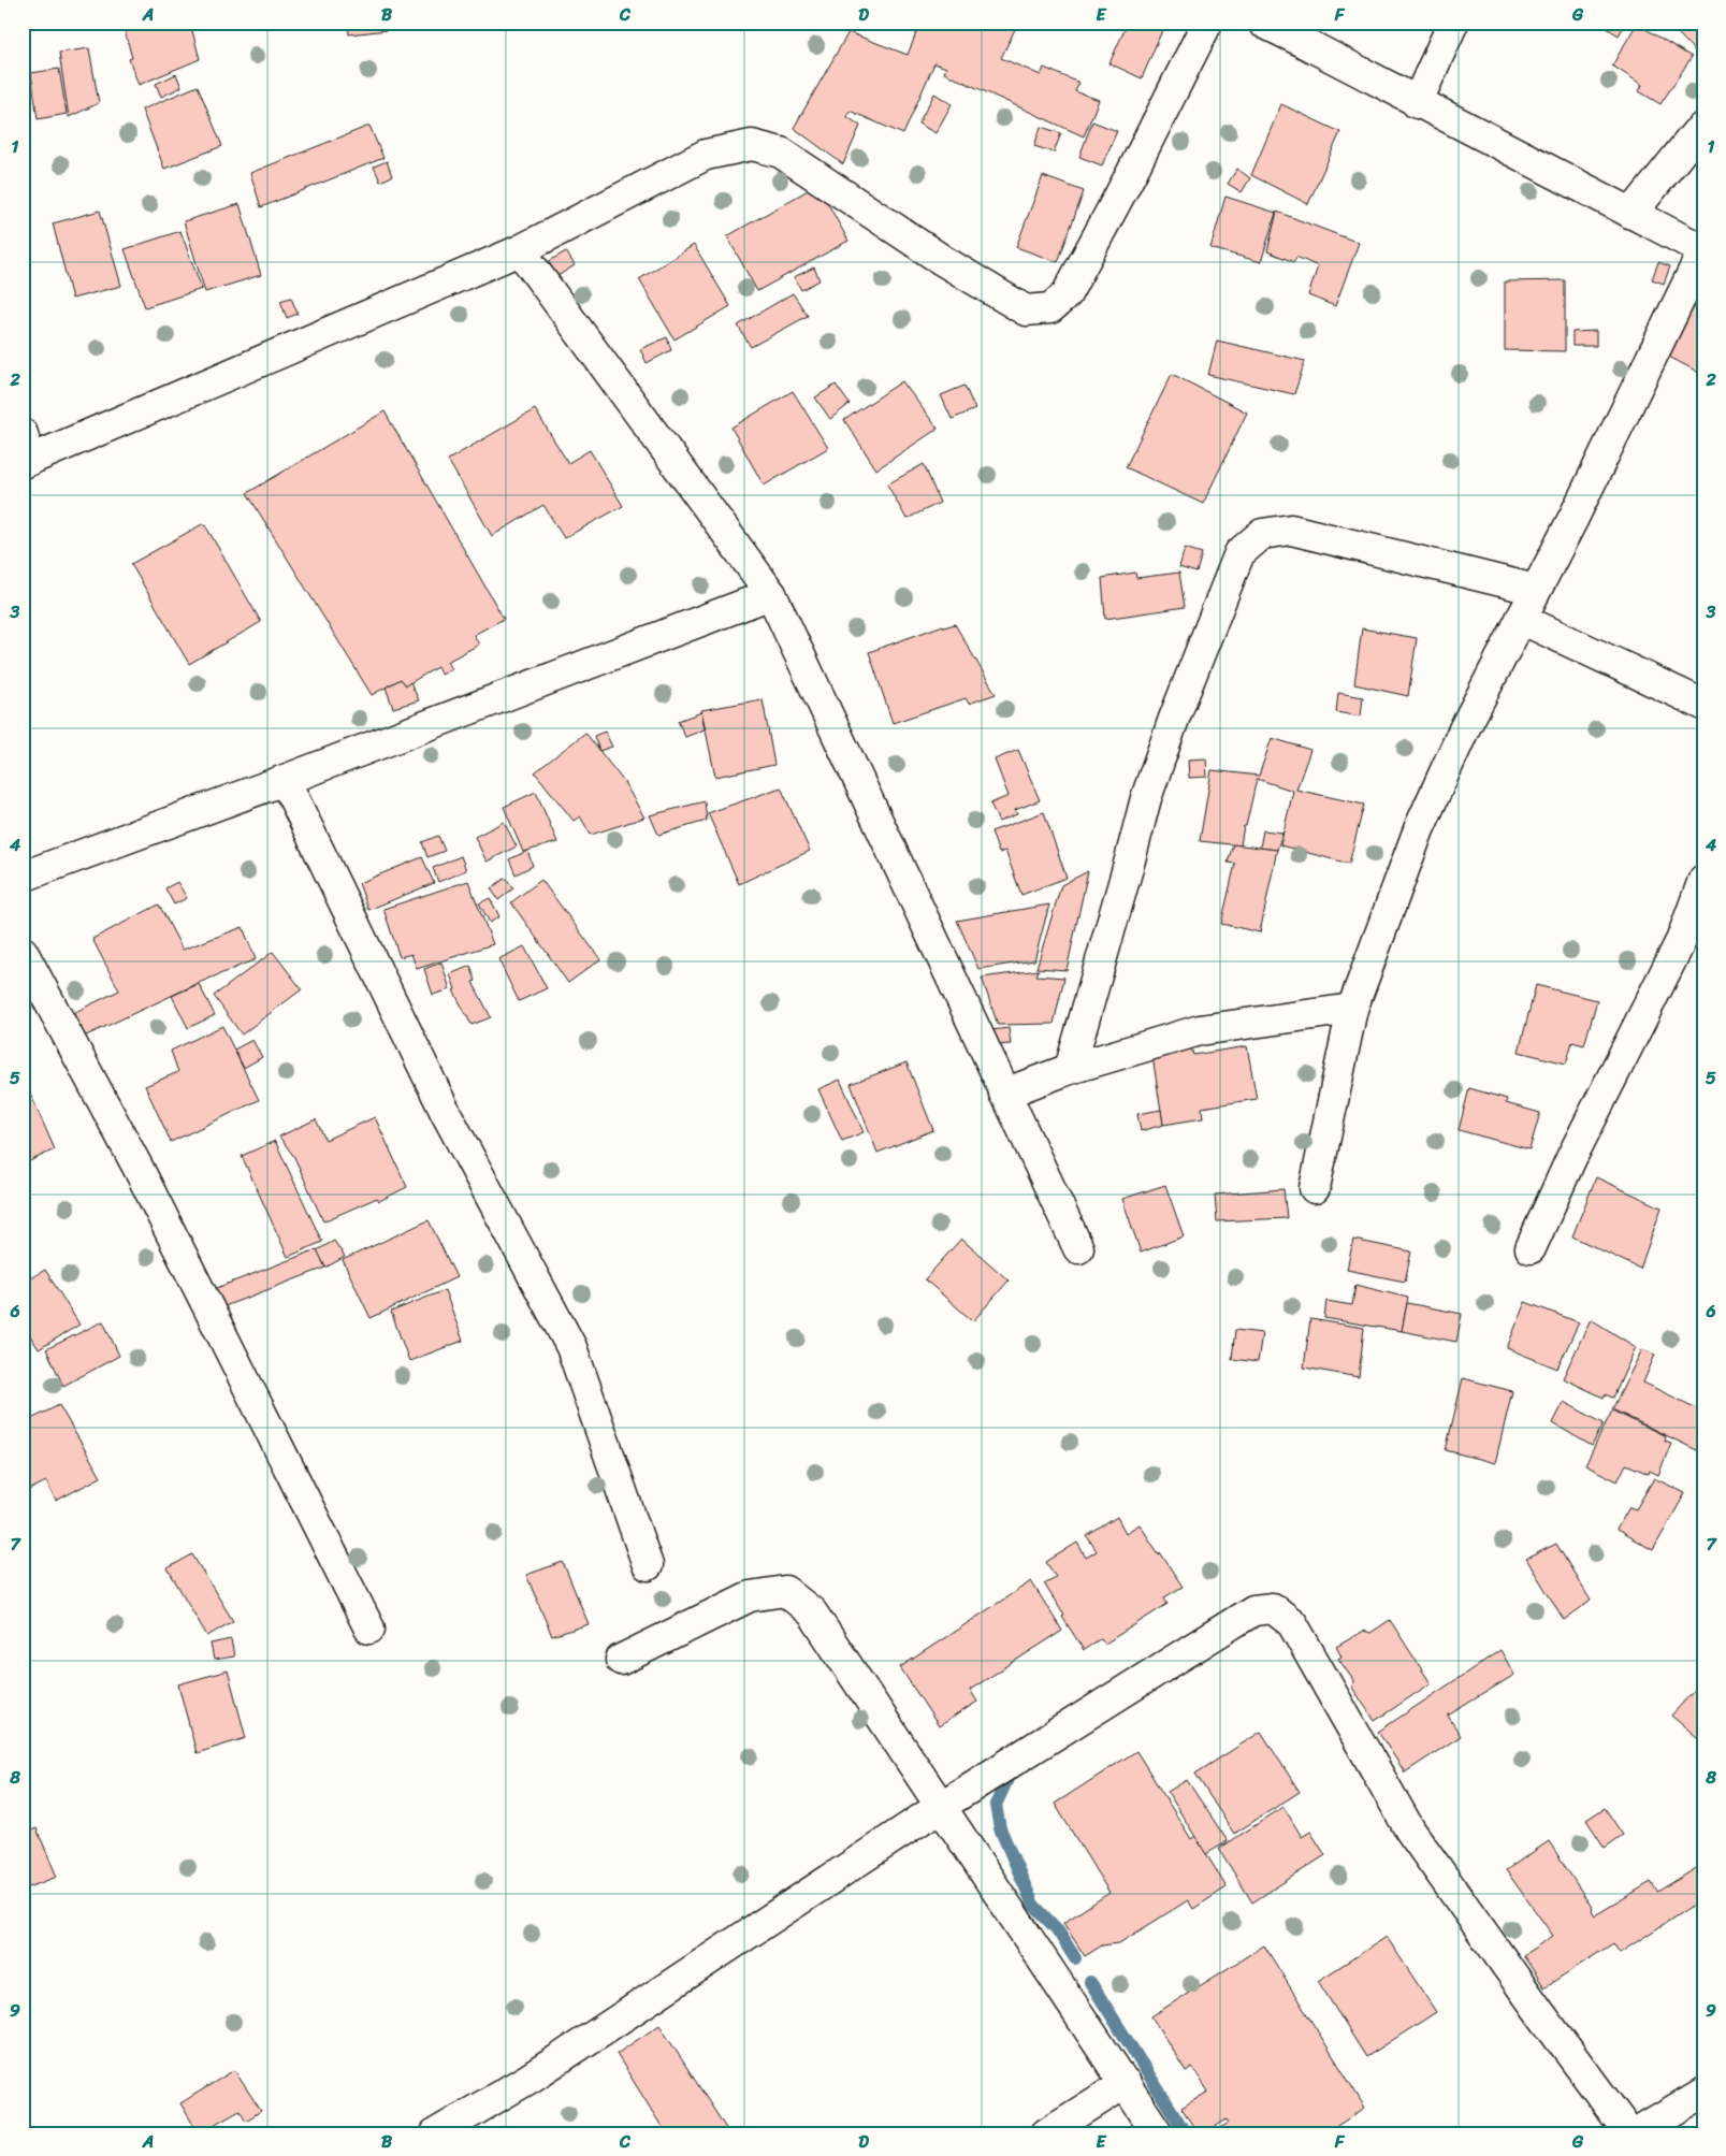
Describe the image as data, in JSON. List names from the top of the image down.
{
  "grid": {
    "columns": [
      "A",
      "B",
      "C",
      "D",
      "E",
      "F",
      "G"
    ],
    "rows": [
      "1",
      "2",
      "3",
      "4",
      "5",
      "6",
      "7",
      "8",
      "9"
    ]
  }
}
